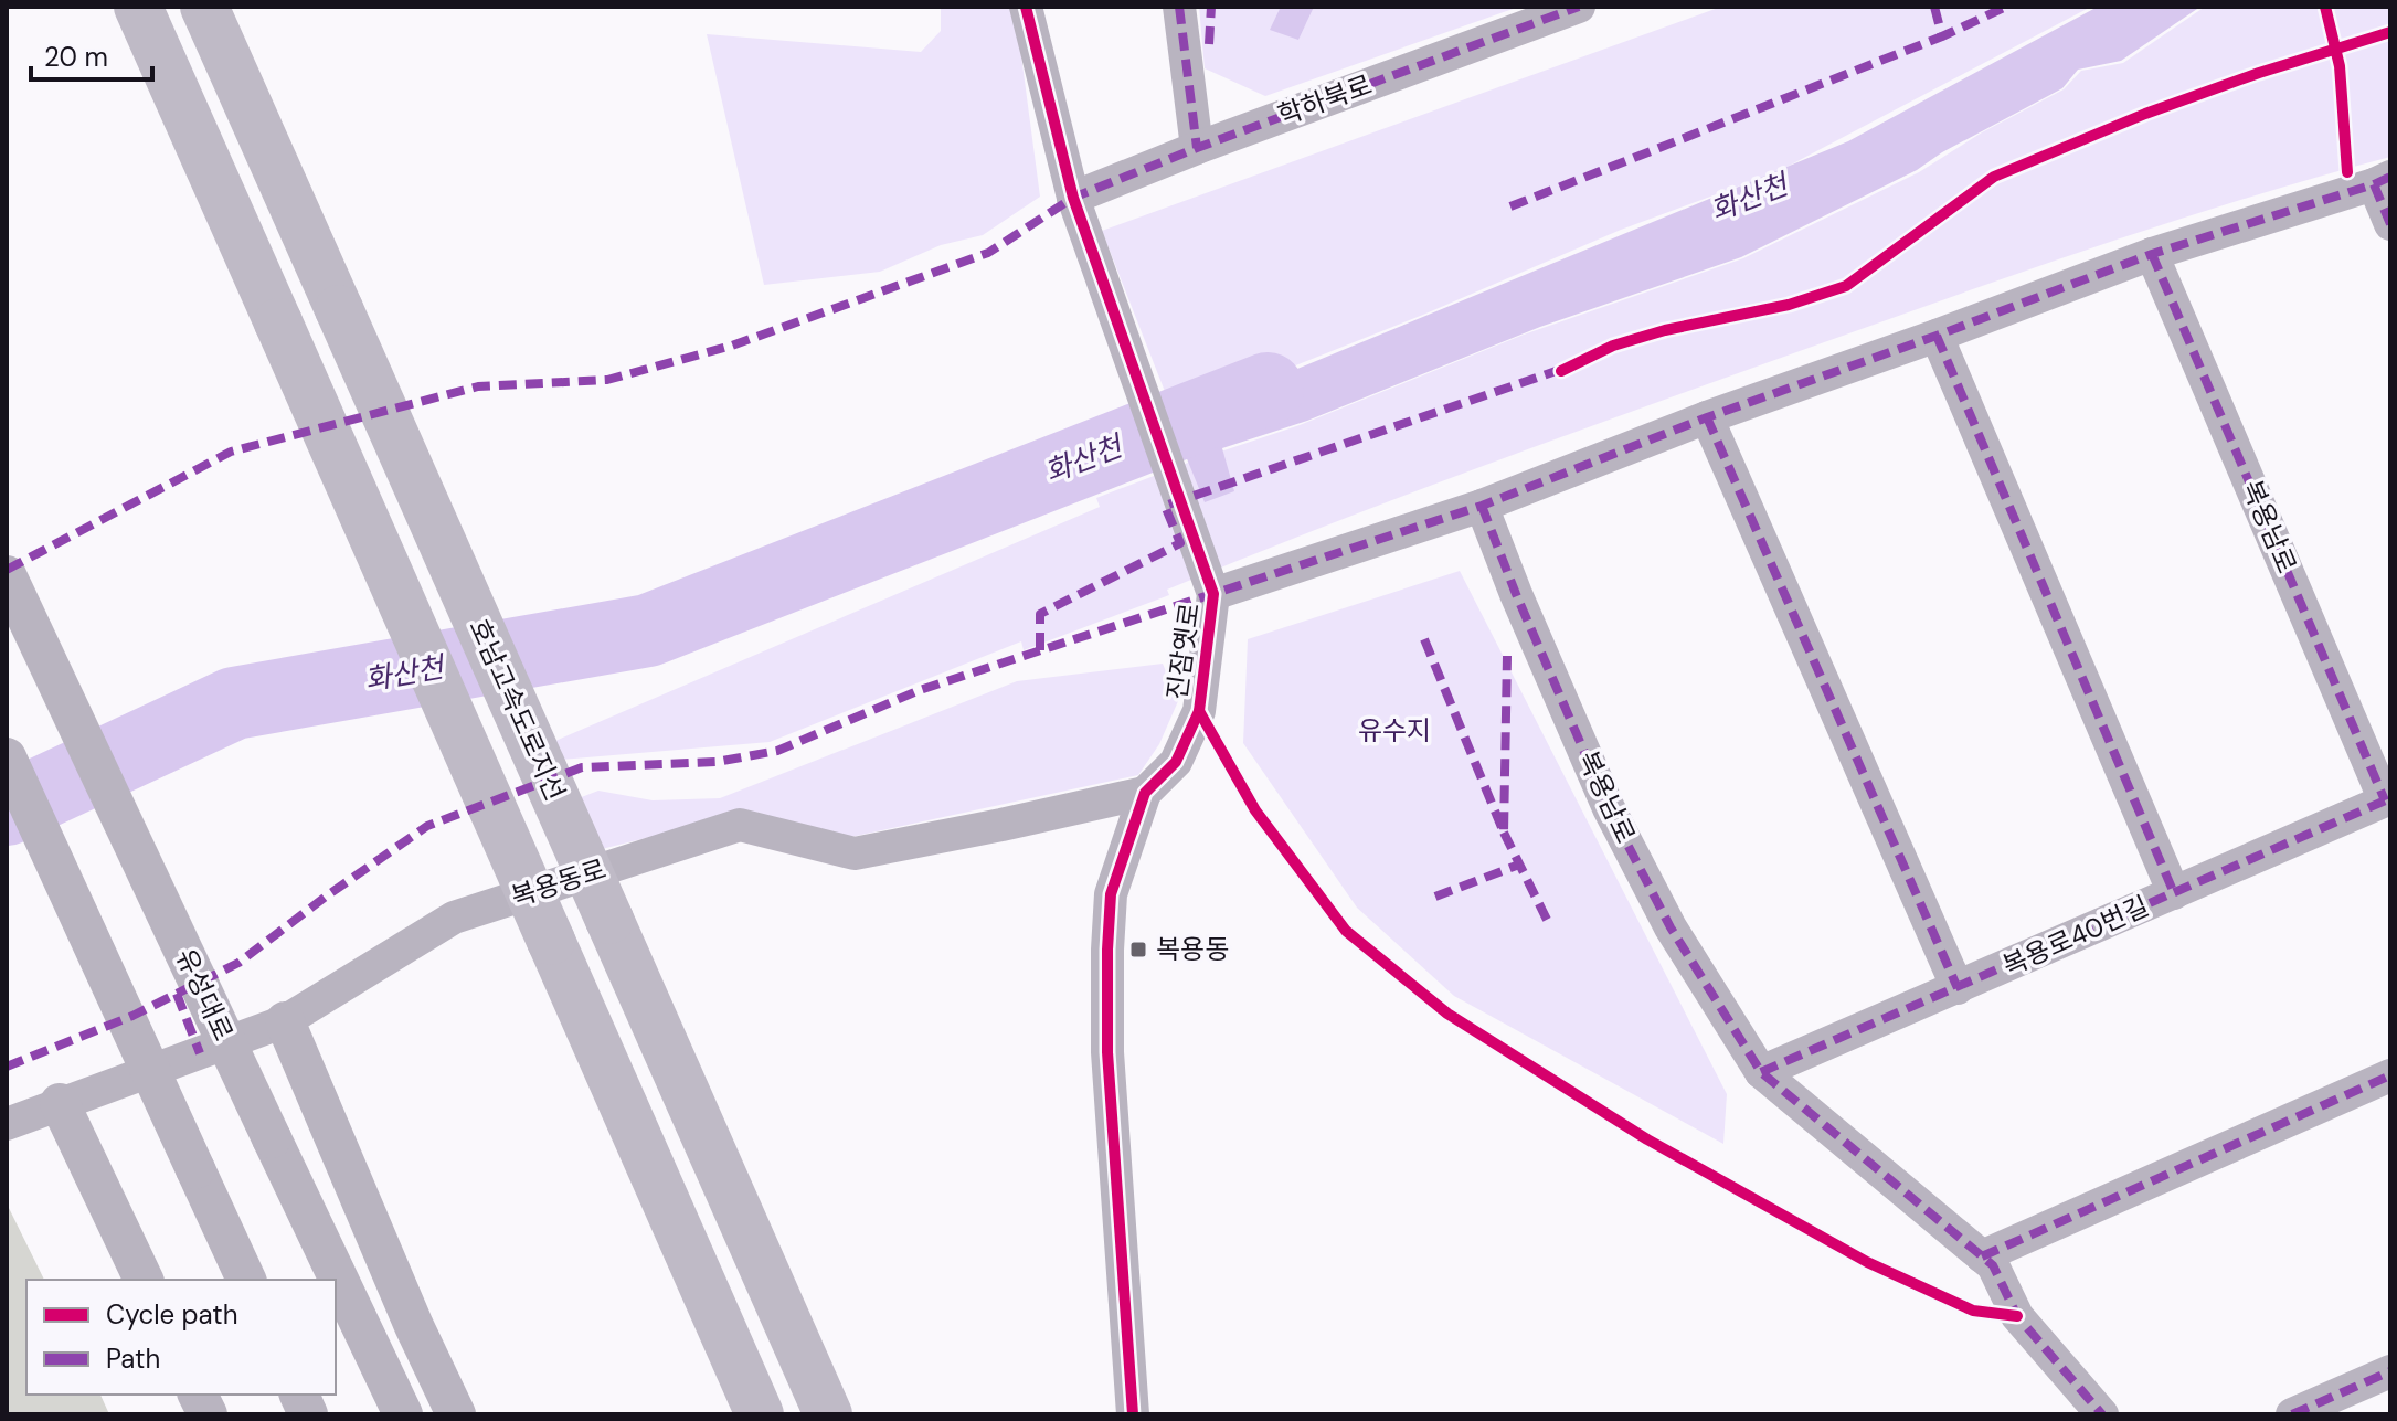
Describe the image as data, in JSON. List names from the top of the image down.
{
  "streets": {
    "highway": ["호남고속도로지선"],
    "street": [
      "학하북로",
      "복용남로",
      "진잠옛로",
      "복용동로",
      "복용로40번길",
      "유성대로"
    ]
  },
  "crossings": [
    ["학하북로", "진잠옛로"],
    ["복용남로", "복용로40번길"],
    ["진잠옛로", "복용동로"]
  ],
  "water": ["화산천"],
  "parks": ["유수지"],
  "places": {
    "transit": ["복용동"]
  },
  "legend": ["Cycle path", "Path"],
  "scale_bar": "20 m"
}
